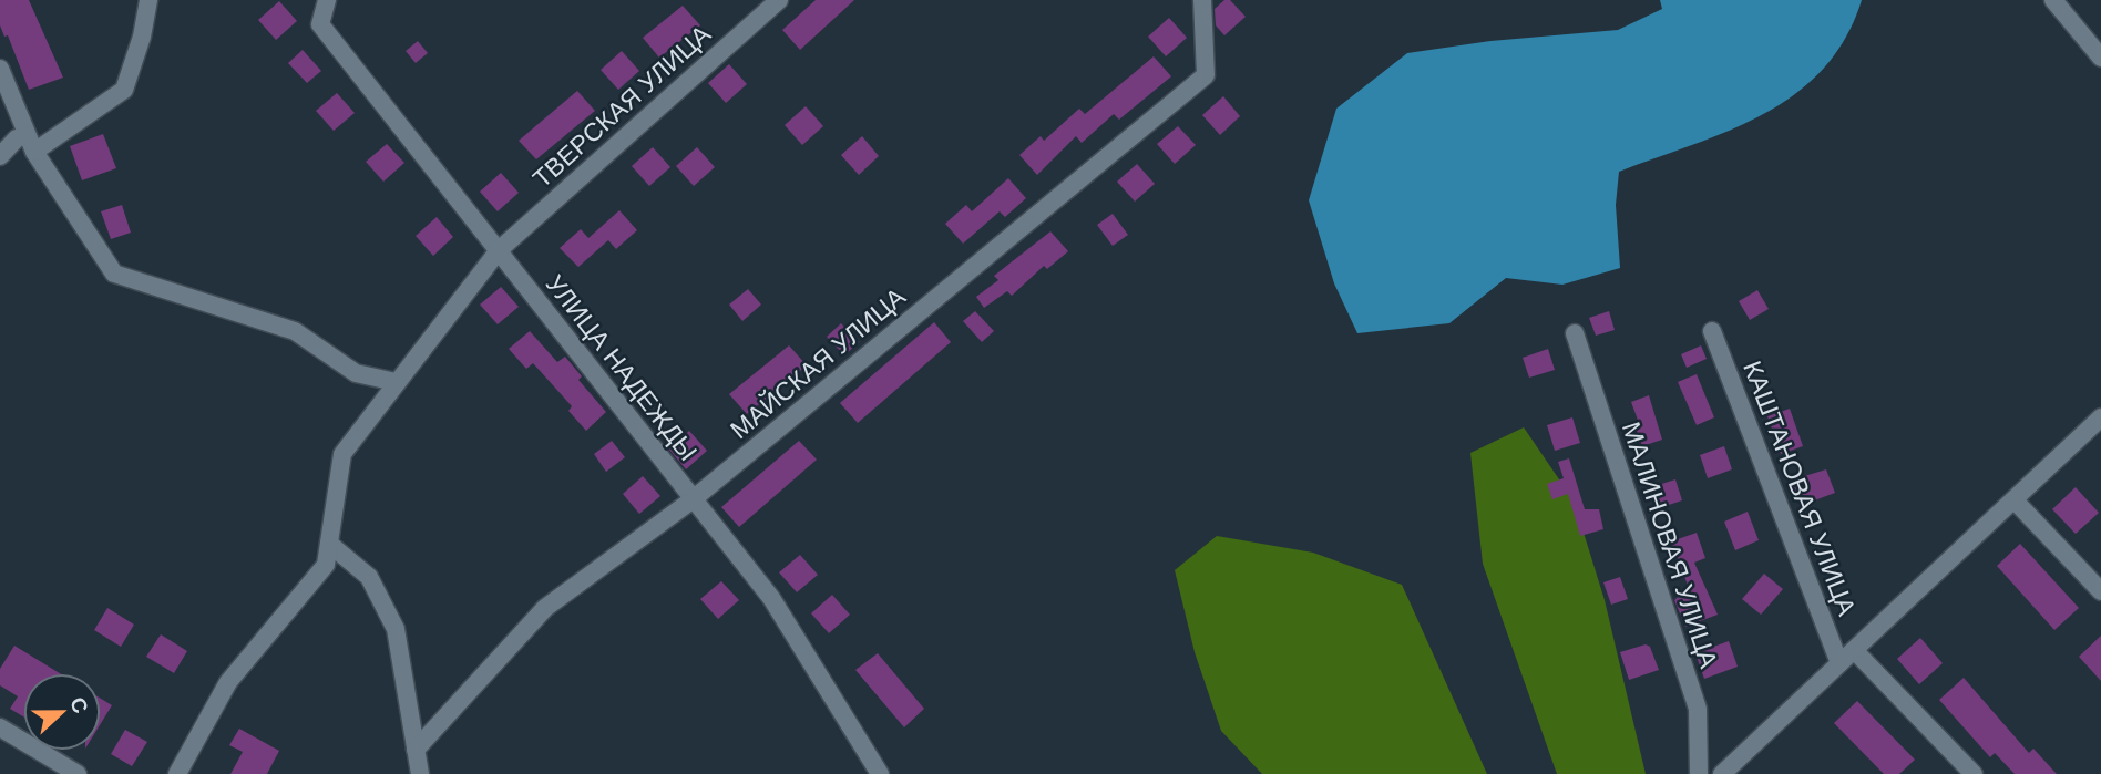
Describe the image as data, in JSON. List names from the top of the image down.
{
  "streets": {
    "street": [
      "ТВЕРСКАЯ УЛИЦА",
      "МАЙСКАЯ УЛИЦА",
      "УЛИЦА НАДЕЖДЫ",
      "КАШТАНОВАЯ УЛИЦА",
      "МАЛИНОВАЯ УЛИЦА"
    ]
  },
  "crossings": [
    ["ТВЕРСКАЯ УЛИЦА", "УЛИЦА НАДЕЖДЫ"],
    ["МАЙСКАЯ УЛИЦА", "УЛИЦА НАДЕЖДЫ"]
  ],
  "north": "right"
}
